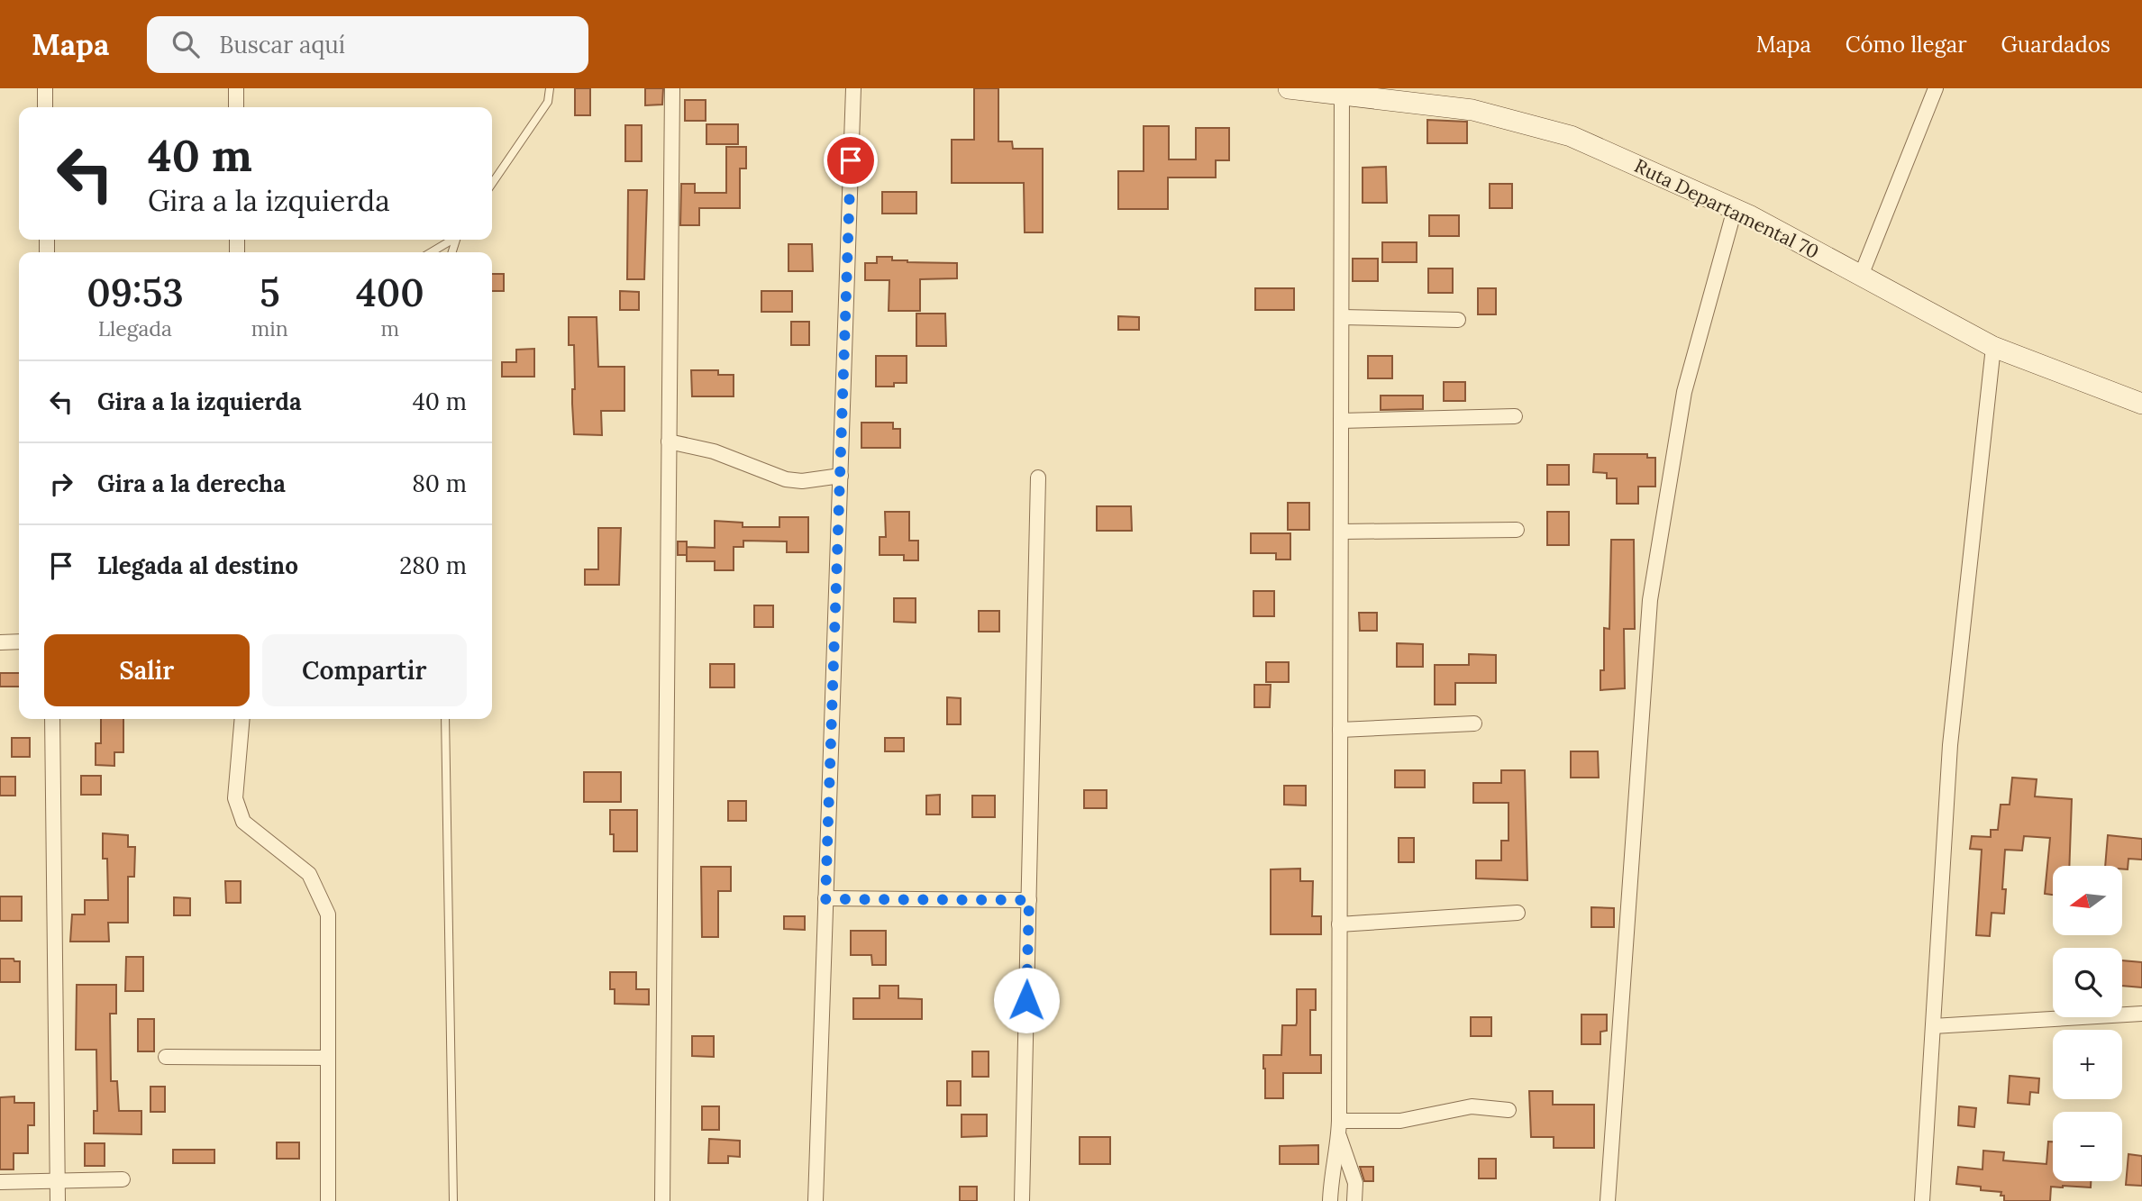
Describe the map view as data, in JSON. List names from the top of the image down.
{
  "streets": {
    "main road": ["Ruta Departamental 70"]
  },
  "north": "left",
  "page": {
    "header": "Mapa",
    "search": "Buscar aquí",
    "nav": ["Mapa", "Cómo llegar", "Guardados"],
    "turn": ["40 m", "Gira a la izquierda"],
    "eta": [
      "09:53",
      "Llegada",
      "5",
      "min",
      "400",
      "m"
    ],
    "list": [
      {
        "name": "Gira a la izquierda",
        "value": "40 m"
      },
      {
        "name": "Gira a la derecha",
        "value": "80 m"
      },
      {
        "name": "Llegada al destino",
        "value": "280 m"
      }
    ],
    "buttons": ["Salir", "Compartir"],
    "map_buttons": ["+", "−"]
  }
}
